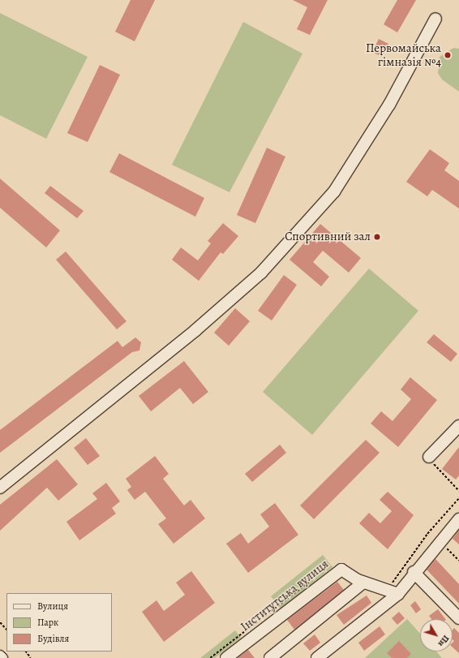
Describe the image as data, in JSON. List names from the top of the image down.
{
  "streets": {
    "street": ["Інститутська вулиця"]
  },
  "places": ["Первомайська гімназія №4", "Спортивний зал"],
  "legend": ["Вулиця", "Парк", "Будівля"],
  "north": "bottom right"
}
